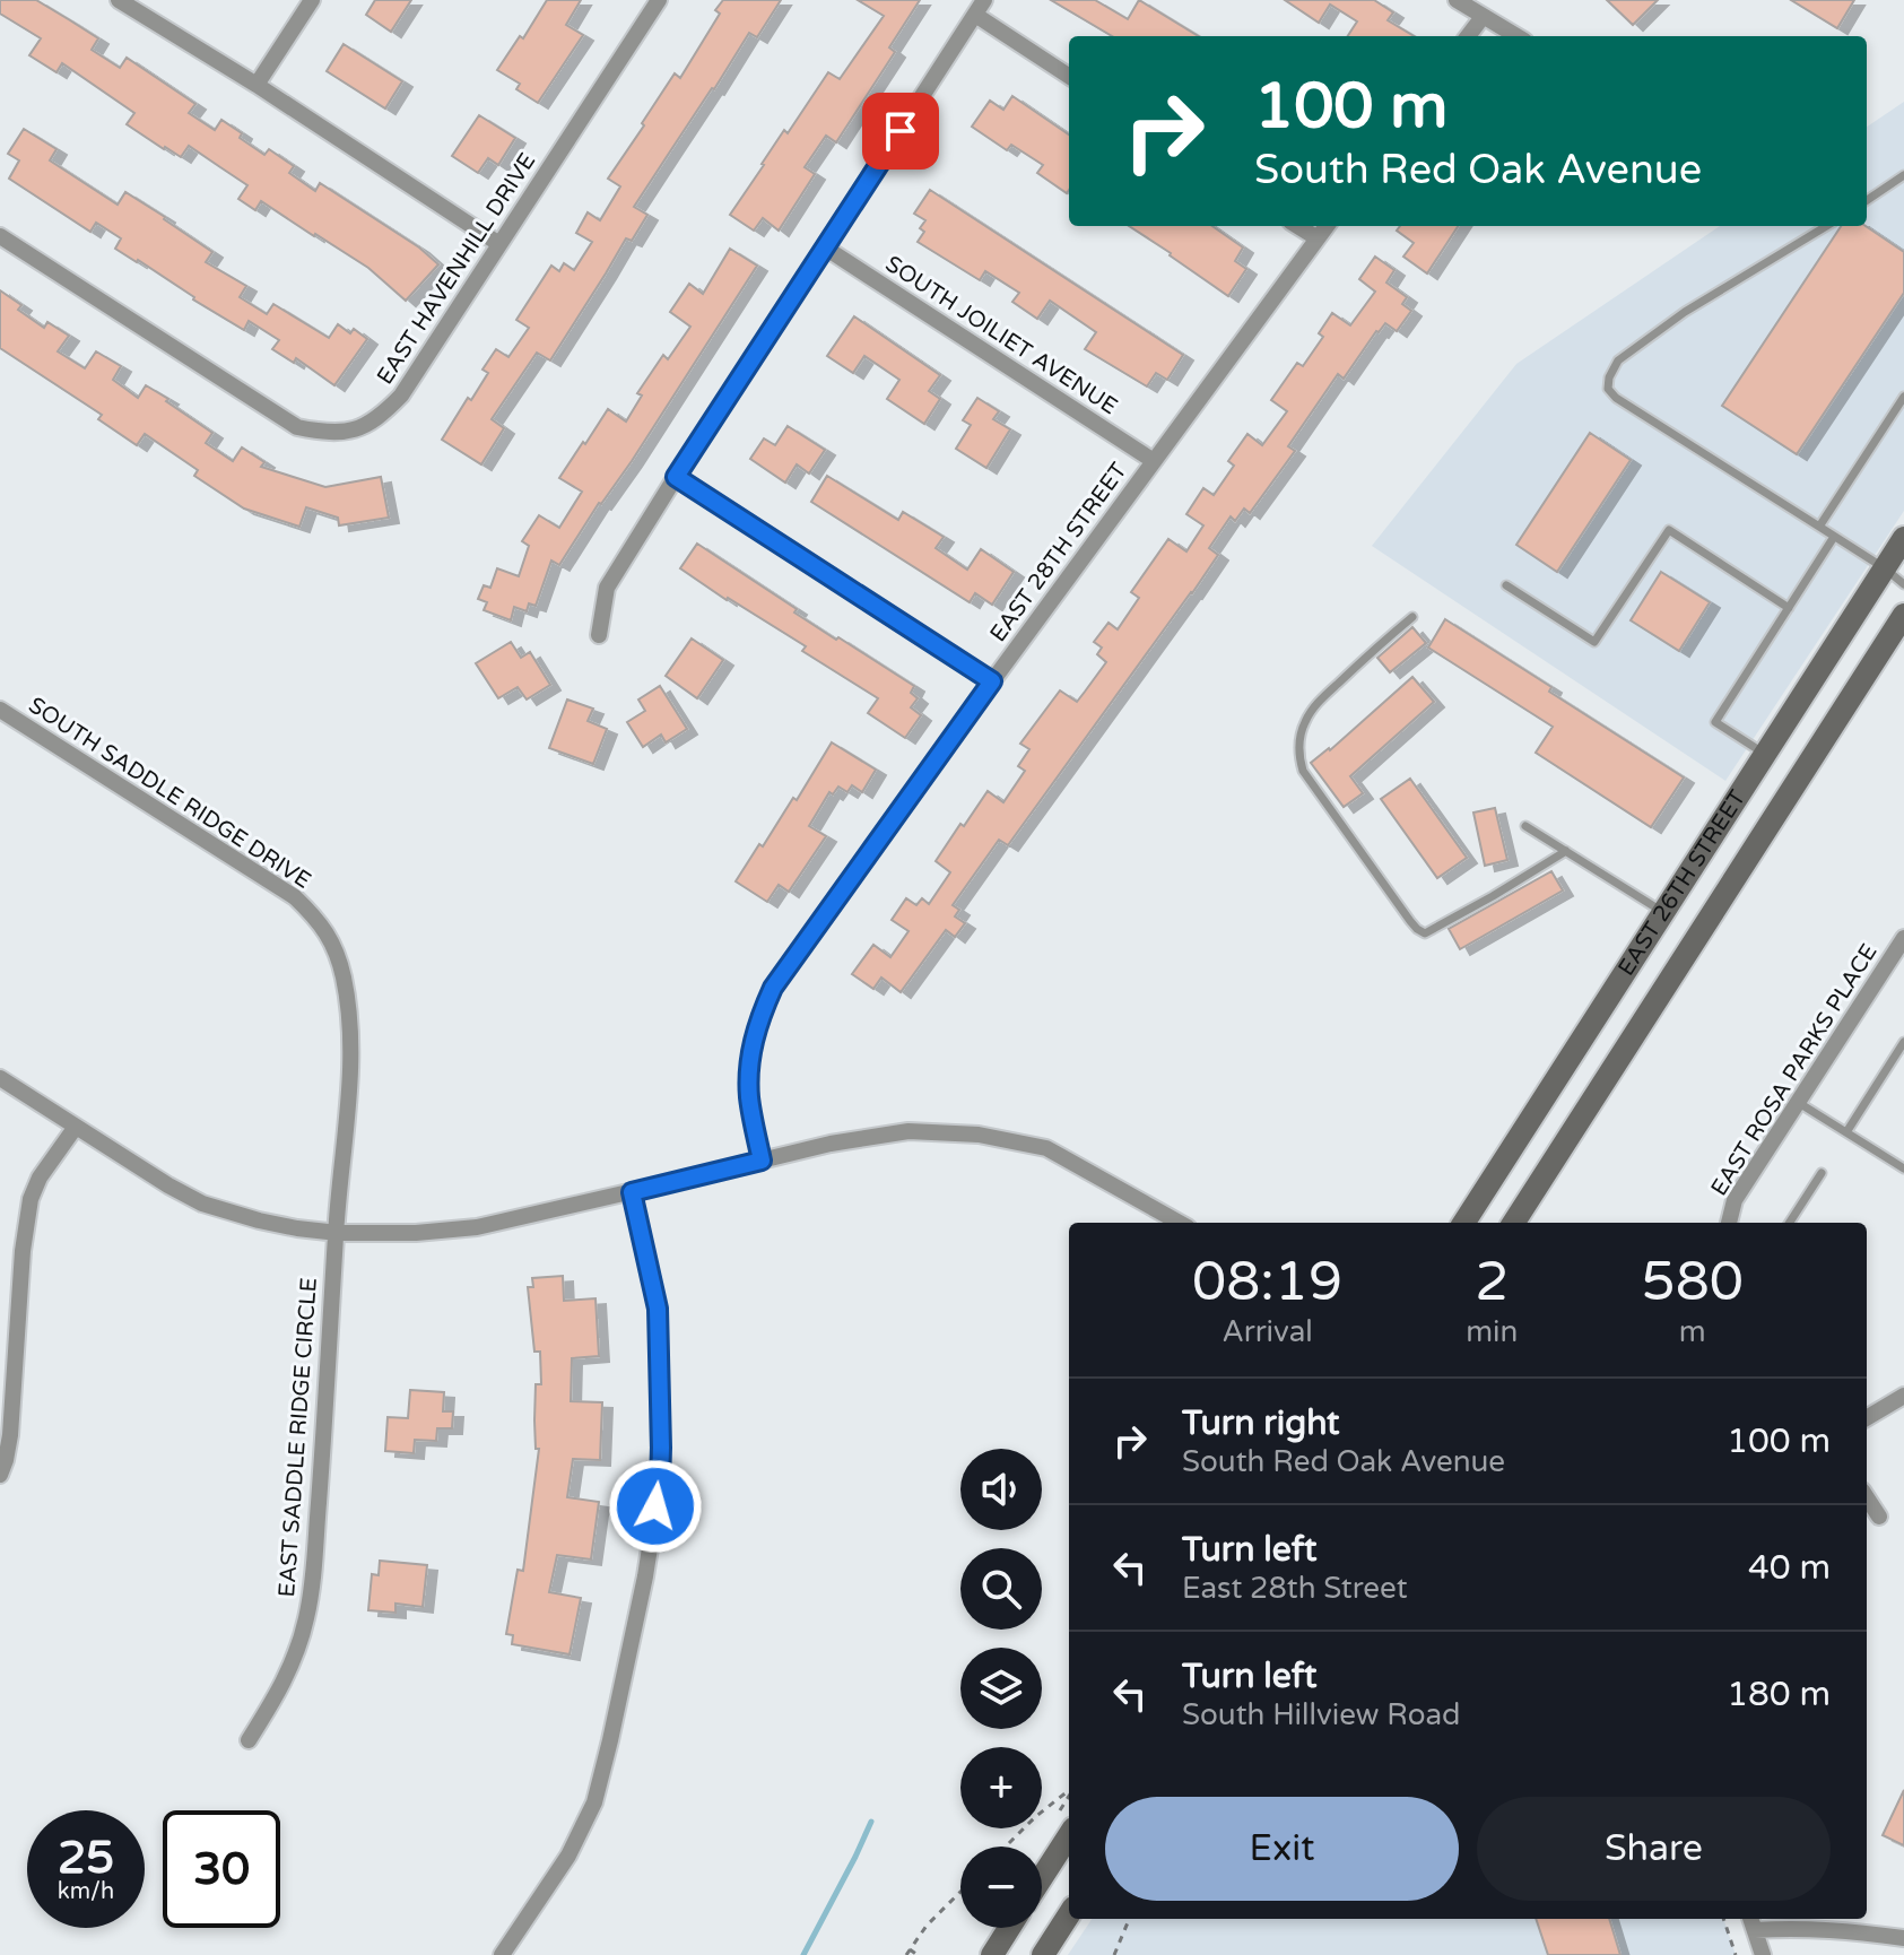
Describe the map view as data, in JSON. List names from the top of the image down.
{
  "streets": {
    "main road": ["EAST 26TH STREET"],
    "street": [
      "EAST HAVENHILL DRIVE",
      "SOUTH JOILIET AVENUE",
      "EAST 28TH STREET",
      "SOUTH SADDLE RIDGE DRIVE",
      "EAST ROSA PARKS PLACE",
      "EAST SADDLE RIDGE CIRCLE"
    ]
  },
  "crossings": [
    ["SOUTH JOILIET AVENUE", "EAST 28TH STREET"],
    ["SOUTH SADDLE RIDGE DRIVE", "EAST SADDLE RIDGE CIRCLE"]
  ],
  "page": {
    "turn": ["100 m", "South Red Oak Avenue"],
    "eta": [
      "08:19",
      "Arrival",
      "2",
      "min",
      "580",
      "m"
    ],
    "list": [
      {
        "name": "Turn right",
        "note": "South Red Oak Avenue",
        "value": "100 m"
      },
      {
        "name": "Turn left",
        "note": "East 28th Street",
        "value": "40 m"
      },
      {
        "name": "Turn left",
        "note": "South Hillview Road",
        "value": "180 m"
      }
    ],
    "map_buttons": ["+", "−"],
    "buttons": ["Exit", "Share"],
    "speed": "25 km/h",
    "limit": "30"
  }
}
